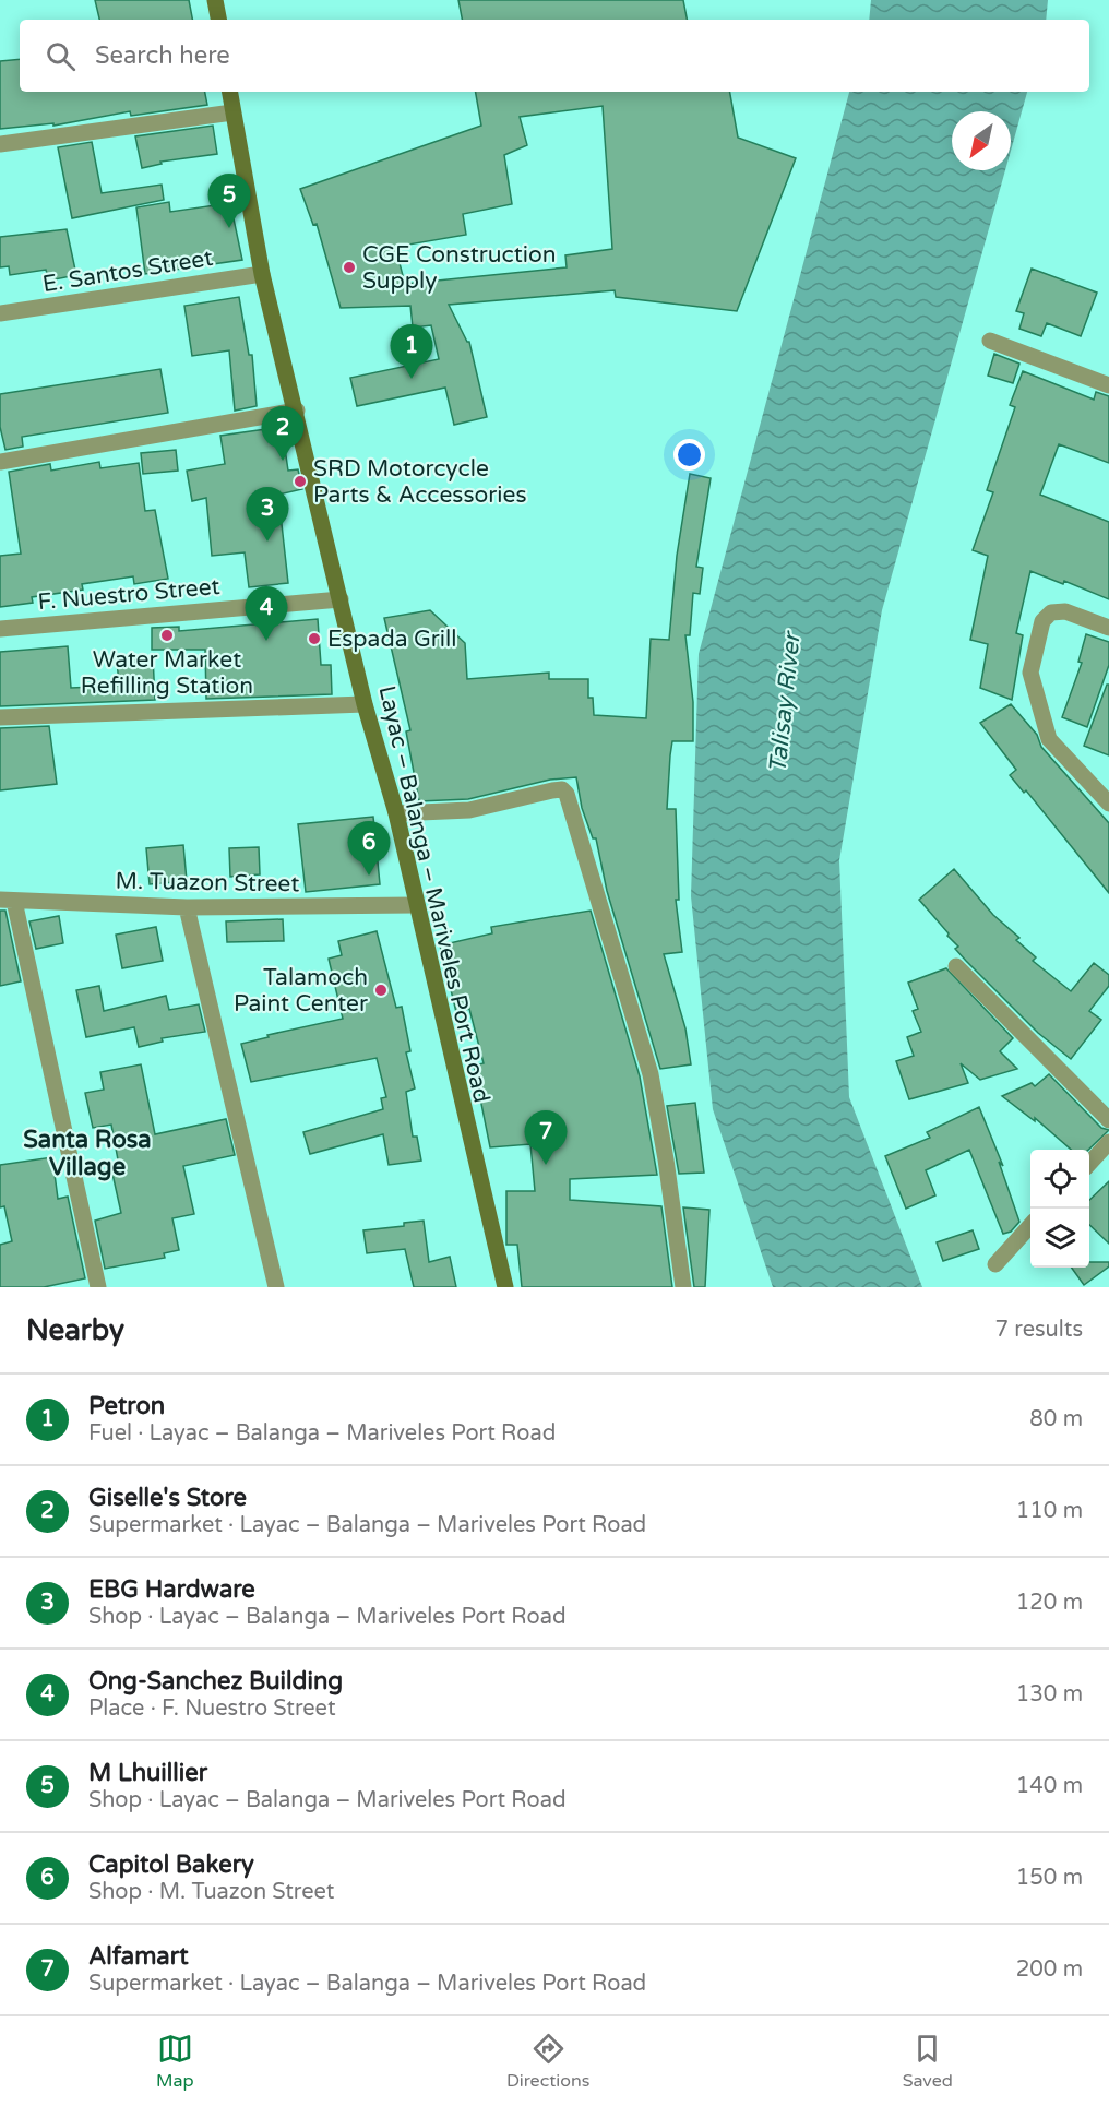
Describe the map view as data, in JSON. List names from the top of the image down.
{
  "streets": {
    "main road": ["Layac – Balanga – Mariveles Port Road"],
    "street": ["E. Santos Street", "F. Nuestro Street", "M. Tuazon Street"]
  },
  "crossings": [
    ["E. Santos Street", "Layac – Balanga – Mariveles Port Road"],
    ["F. Nuestro Street", "Layac – Balanga – Mariveles Port Road"],
    ["M. Tuazon Street", "Layac – Balanga – Mariveles Port Road"]
  ],
  "districts": ["Santa Rosa Village"],
  "water": ["Talisay River"],
  "places": [
    "CGE Construction Supply",
    "SRD Motorcycle Parts & Accessories",
    "Water Market Refilling Station",
    "Espada Grill",
    "Talamoch Paint Center"
  ],
  "north": "bottom left",
  "page": {
    "search": "Search here",
    "pins": [
      "5",
      "1",
      "2",
      "3",
      "4",
      "6",
      "7"
    ],
    "heading": ["Nearby", "7 results"],
    "list": [
      {
        "mark": "1",
        "name": "Petron",
        "note": "Fuel · Layac – Balanga – Mariveles Port Road",
        "value": "80 m"
      },
      {
        "mark": "2",
        "name": "Giselle's Store",
        "note": "Supermarket · Layac – Balanga – Mariveles Port Road",
        "value": "110 m"
      },
      {
        "mark": "3",
        "name": "EBG Hardware",
        "note": "Shop · Layac – Balanga – Mariveles Port Road",
        "value": "120 m"
      },
      {
        "mark": "4",
        "name": "Ong-Sanchez Building",
        "note": "Place · F. Nuestro Street",
        "value": "130 m"
      },
      {
        "mark": "5",
        "name": "M Lhuillier",
        "note": "Shop · Layac – Balanga – Mariveles Port Road",
        "value": "140 m"
      },
      {
        "mark": "6",
        "name": "Capitol Bakery",
        "note": "Shop · M. Tuazon Street",
        "value": "150 m"
      },
      {
        "mark": "7",
        "name": "Alfamart",
        "note": "Supermarket · Layac – Balanga – Mariveles Port Road",
        "value": "200 m"
      }
    ],
    "nav": ["Map", "Directions", "Saved"]
  }
}
